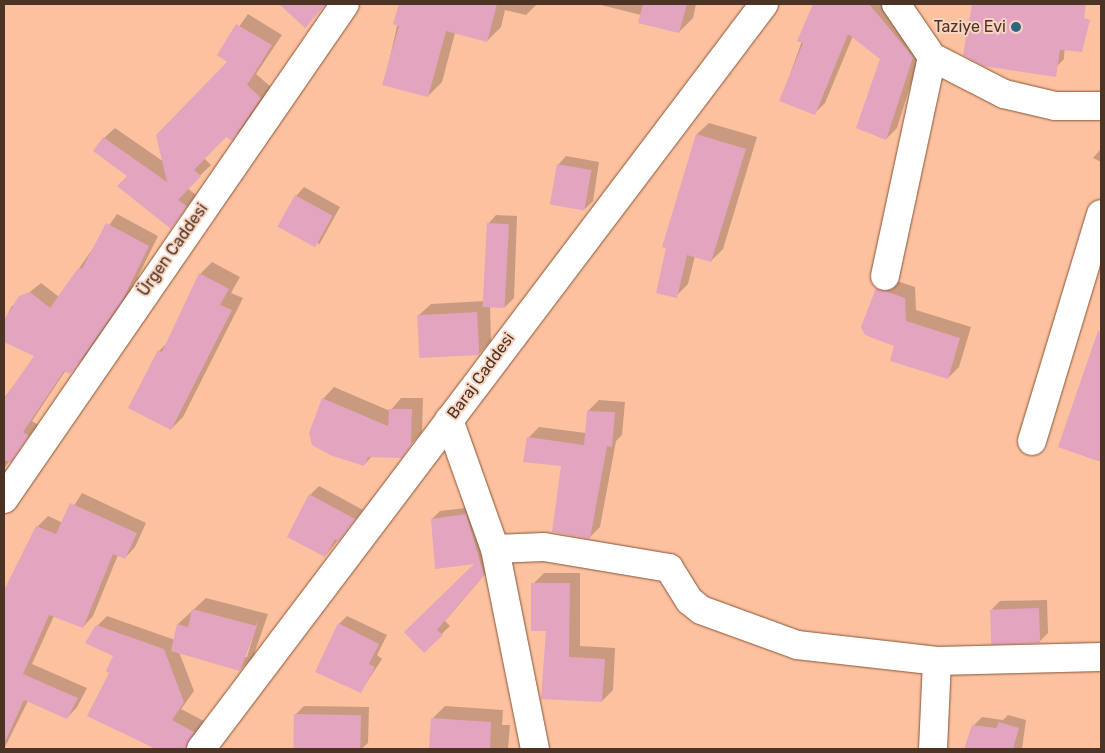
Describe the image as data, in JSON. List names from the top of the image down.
{
  "streets": {
    "street": ["Ürgen Caddesi", "Baraj Caddesi"]
  },
  "places": ["Taziye Evi"]
}
